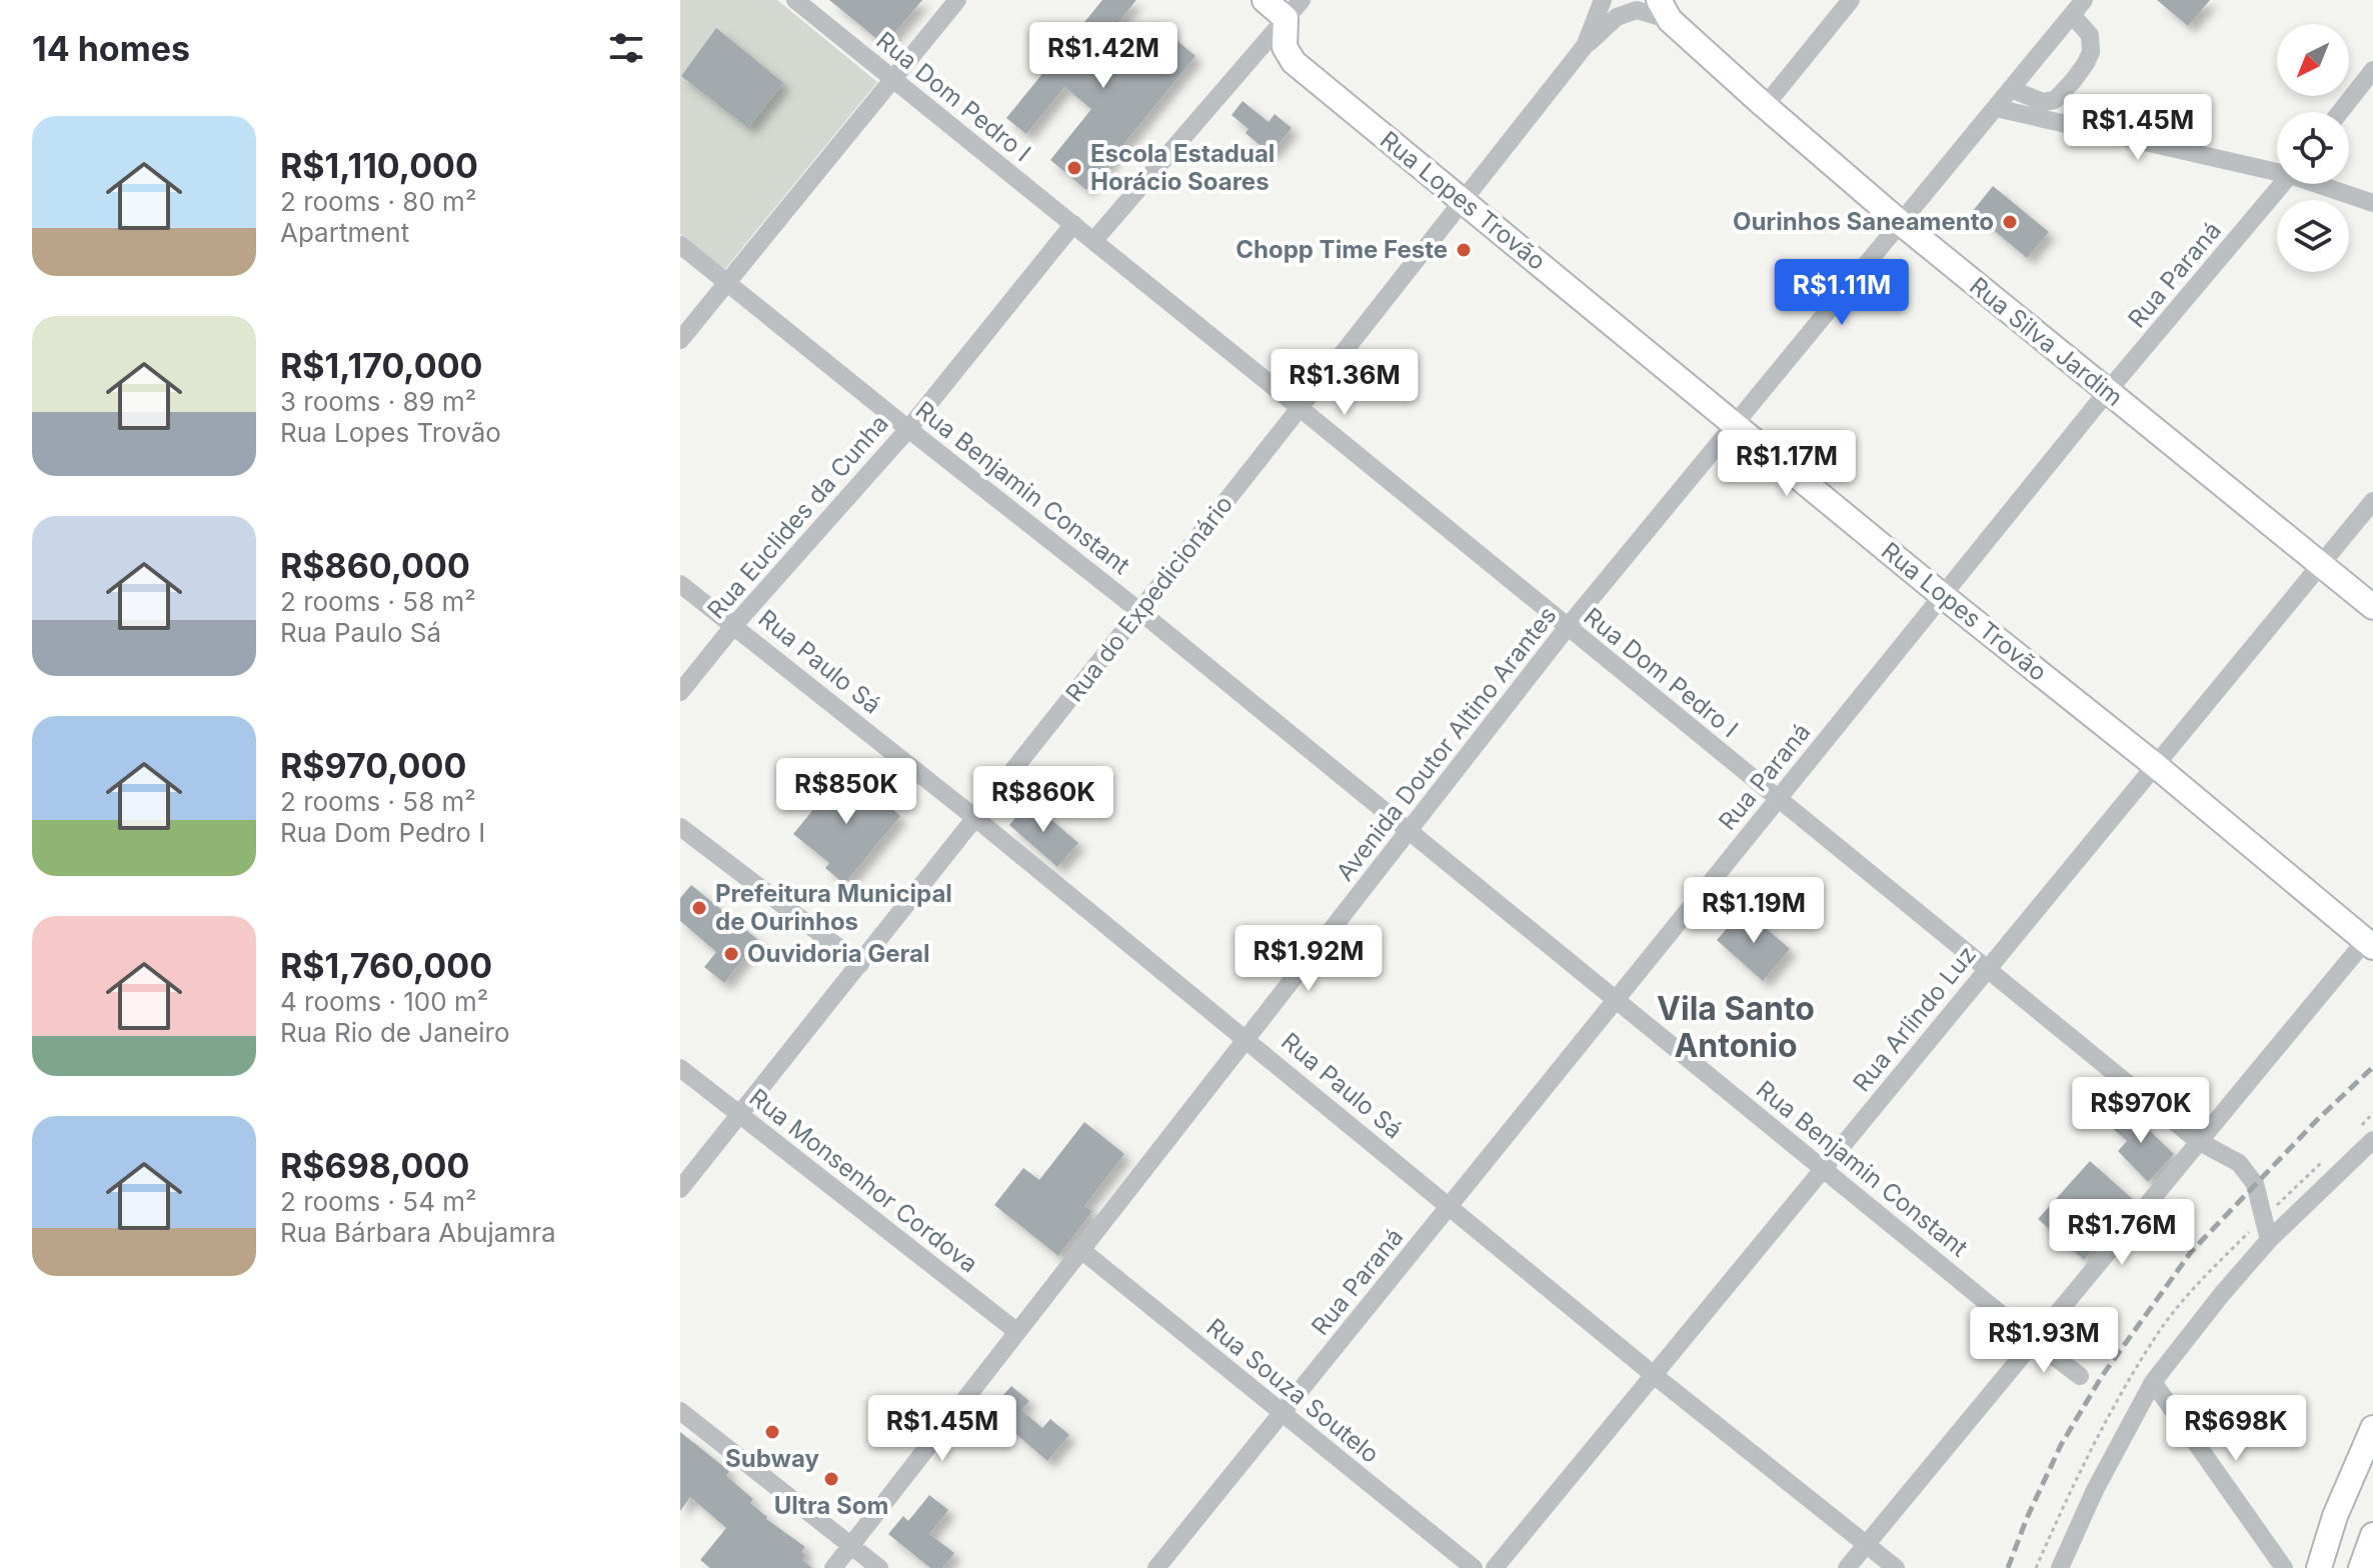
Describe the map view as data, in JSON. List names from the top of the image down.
{
  "streets": {
    "main road": ["Rua Lopes Trovão", "Rua Silva Jardim"],
    "street": [
      "Rua Dom Pedro I",
      "Rua Paraná",
      "Rua Benjamin Constant",
      "Rua Euclides da Cunha",
      "Rua do Expedicionário",
      "Rua Paulo Sá",
      "Avenida Doutor Altino Arantes",
      "Rua Arlindo Luz",
      "Rua Monsenhor Cordova",
      "Rua Souza Soutelo"
    ]
  },
  "crossings": [
    ["Rua Dom Pedro I", "Rua Paraná"],
    ["Rua Dom Pedro I", "Rua Euclides da Cunha"],
    ["Rua Dom Pedro I", "Rua do Expedicionário"],
    ["Rua Dom Pedro I", "Avenida Doutor Altino Arantes"],
    ["Rua Dom Pedro I", "Rua Arlindo Luz"],
    ["Rua Lopes Trovão", "Rua Paraná"],
    ["Rua Lopes Trovão", "Rua do Expedicionário"],
    ["Rua Lopes Trovão", "Avenida Doutor Altino Arantes"],
    ["Rua Lopes Trovão", "Rua Arlindo Luz"],
    ["Rua Paraná", "Rua Silva Jardim"],
    ["Rua Paraná", "Rua Benjamin Constant"],
    ["Rua Paraná", "Rua Paulo Sá"],
    ["Rua Paraná", "Rua Souza Soutelo"],
    ["Rua Silva Jardim", "Avenida Doutor Altino Arantes"],
    ["Rua Silva Jardim", "Rua Arlindo Luz"],
    ["Rua Benjamin Constant", "Rua Euclides da Cunha"],
    ["Rua Benjamin Constant", "Rua do Expedicionário"],
    ["Rua Benjamin Constant", "Avenida Doutor Altino Arantes"],
    ["Rua Benjamin Constant", "Rua Arlindo Luz"],
    ["Rua Euclides da Cunha", "Rua Paulo Sá"],
    ["Rua do Expedicionário", "Rua Paulo Sá"],
    ["Rua do Expedicionário", "Rua Monsenhor Cordova"],
    ["Rua Paulo Sá", "Avenida Doutor Altino Arantes"],
    ["Rua Paulo Sá", "Rua Arlindo Luz"],
    ["Avenida Doutor Altino Arantes", "Rua Monsenhor Cordova"],
    ["Avenida Doutor Altino Arantes", "Rua Souza Soutelo"]
  ],
  "districts": ["Vila Santo Antonio"],
  "places": [
    "Escola Estadual Horácio Soares",
    "Ourinhos Saneamento",
    "Chopp Time Feste",
    "Prefeitura Municipal de Ourinhos",
    "Ouvidoria Geral",
    "Subway",
    "Ultra Som"
  ],
  "north": "bottom left",
  "page": {
    "heading": "14 homes",
    "price": [
      "R$1.42M",
      "R$1.45M",
      "R$1.11M",
      "R$1.36M",
      "R$1.17M",
      "R$850K",
      "R$860K",
      "R$1.19M",
      "R$1.92M",
      "R$970K",
      "R$1.76M",
      "R$1.93M",
      "R$1.45M",
      "R$698K"
    ],
    "list": [
      {
        "name": "R$1,110,000",
        "note": "2 rooms · 80 m² · Apartment"
      },
      {
        "name": "R$1,170,000",
        "note": "3 rooms · 89 m² · Rua Lopes Trovão"
      },
      {
        "name": "R$860,000",
        "note": "2 rooms · 58 m² · Rua Paulo Sá"
      },
      {
        "name": "R$970,000",
        "note": "2 rooms · 58 m² · Rua Dom Pedro I"
      },
      {
        "name": "R$1,760,000",
        "note": "4 rooms · 100 m² · Rua Rio de Janeiro"
      },
      {
        "name": "R$698,000",
        "note": "2 rooms · 54 m² · Rua Bárbara Abujamra"
      }
    ]
  }
}
